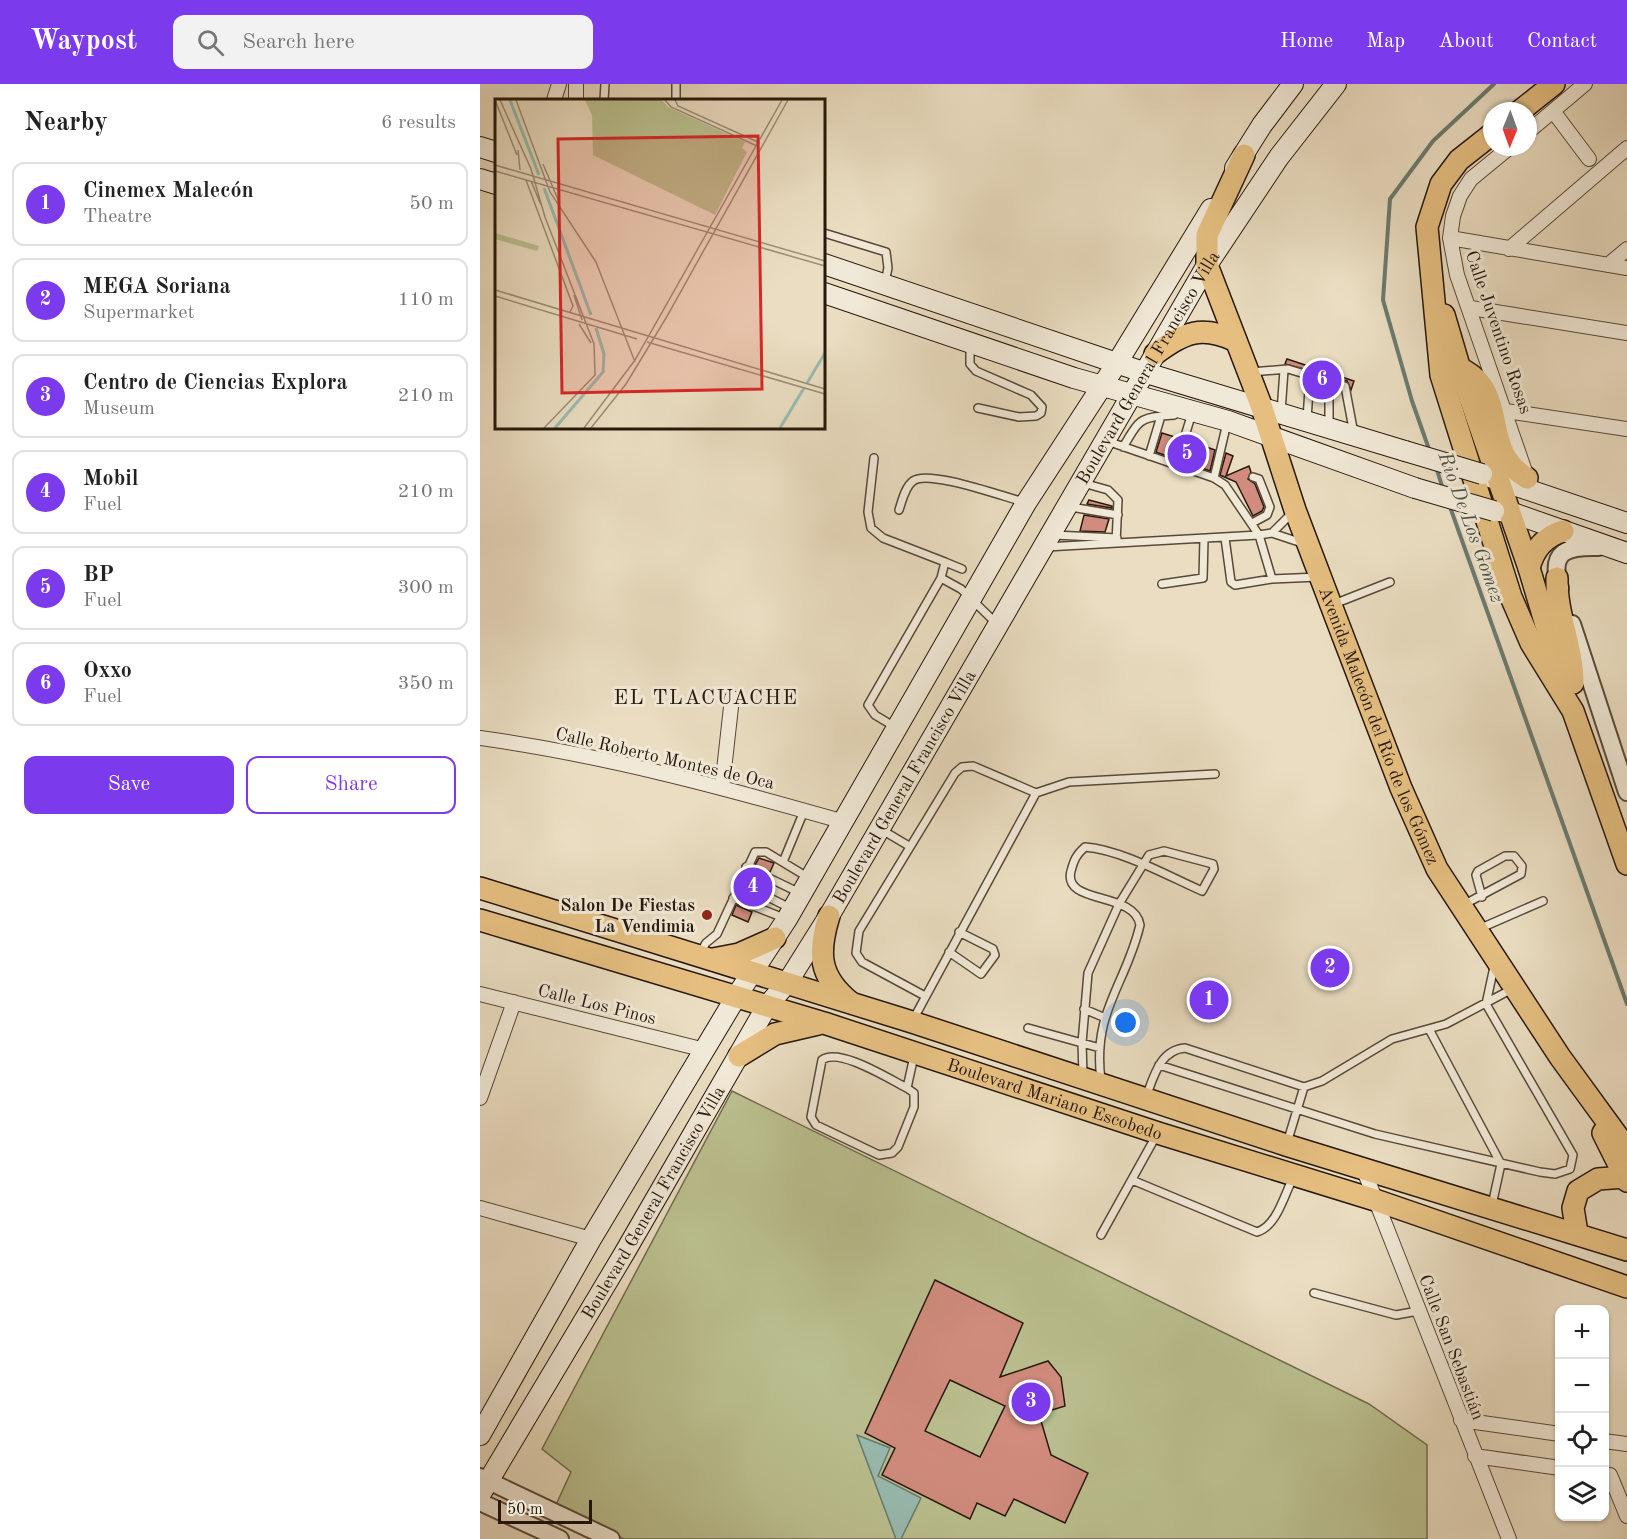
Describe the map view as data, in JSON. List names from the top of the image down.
{
  "streets": {
    "main road": ["Boulevard General Francisco Villa", "Avenida Malecón del Río de los Gómez", "Boulevard Mariano Escobedo"],
    "street": [
      "Calle Juventino Rosas",
      "Calle Roberto Montes de Oca",
      "Calle Los Pinos",
      "Calle San Sebastián"
    ]
  },
  "crossings": [
    ["Boulevard General Francisco Villa", "Avenida Malecón del Río de los Gómez"],
    ["Boulevard General Francisco Villa", "Calle Roberto Montes de Oca"],
    ["Boulevard General Francisco Villa", "Calle Los Pinos"],
    ["Boulevard General Francisco Villa", "Boulevard Mariano Escobedo"],
    ["Boulevard Mariano Escobedo", "Calle San Sebastián"]
  ],
  "districts": ["EL TLACUACHE"],
  "water": ["Rio De Los Gomez"],
  "places": ["Salon De Fiestas La Vendimia"],
  "scale_bar": "50 m",
  "north": "bottom",
  "page": {
    "header": "Waypost",
    "search": "Search here",
    "nav": [
      "Home",
      "Map",
      "About",
      "Contact"
    ],
    "heading": ["Nearby", "6 results"],
    "list": [
      {
        "mark": "1",
        "name": "Cinemex Malecón",
        "note": "Theatre",
        "value": "50 m"
      },
      {
        "mark": "2",
        "name": "MEGA Soriana",
        "note": "Supermarket",
        "value": "110 m"
      },
      {
        "mark": "3",
        "name": "Centro de Ciencias Explora",
        "note": "Museum",
        "value": "210 m"
      },
      {
        "mark": "4",
        "name": "Mobil",
        "note": "Fuel",
        "value": "210 m"
      },
      {
        "mark": "5",
        "name": "BP",
        "note": "Fuel",
        "value": "300 m"
      },
      {
        "mark": "6",
        "name": "Oxxo",
        "note": "Fuel",
        "value": "350 m"
      }
    ],
    "pins": [
      "6",
      "5",
      "4",
      "2",
      "1",
      "3"
    ],
    "buttons": ["Save", "Share"],
    "map_buttons": ["+", "−"],
    "scale": "50 m"
  }
}
